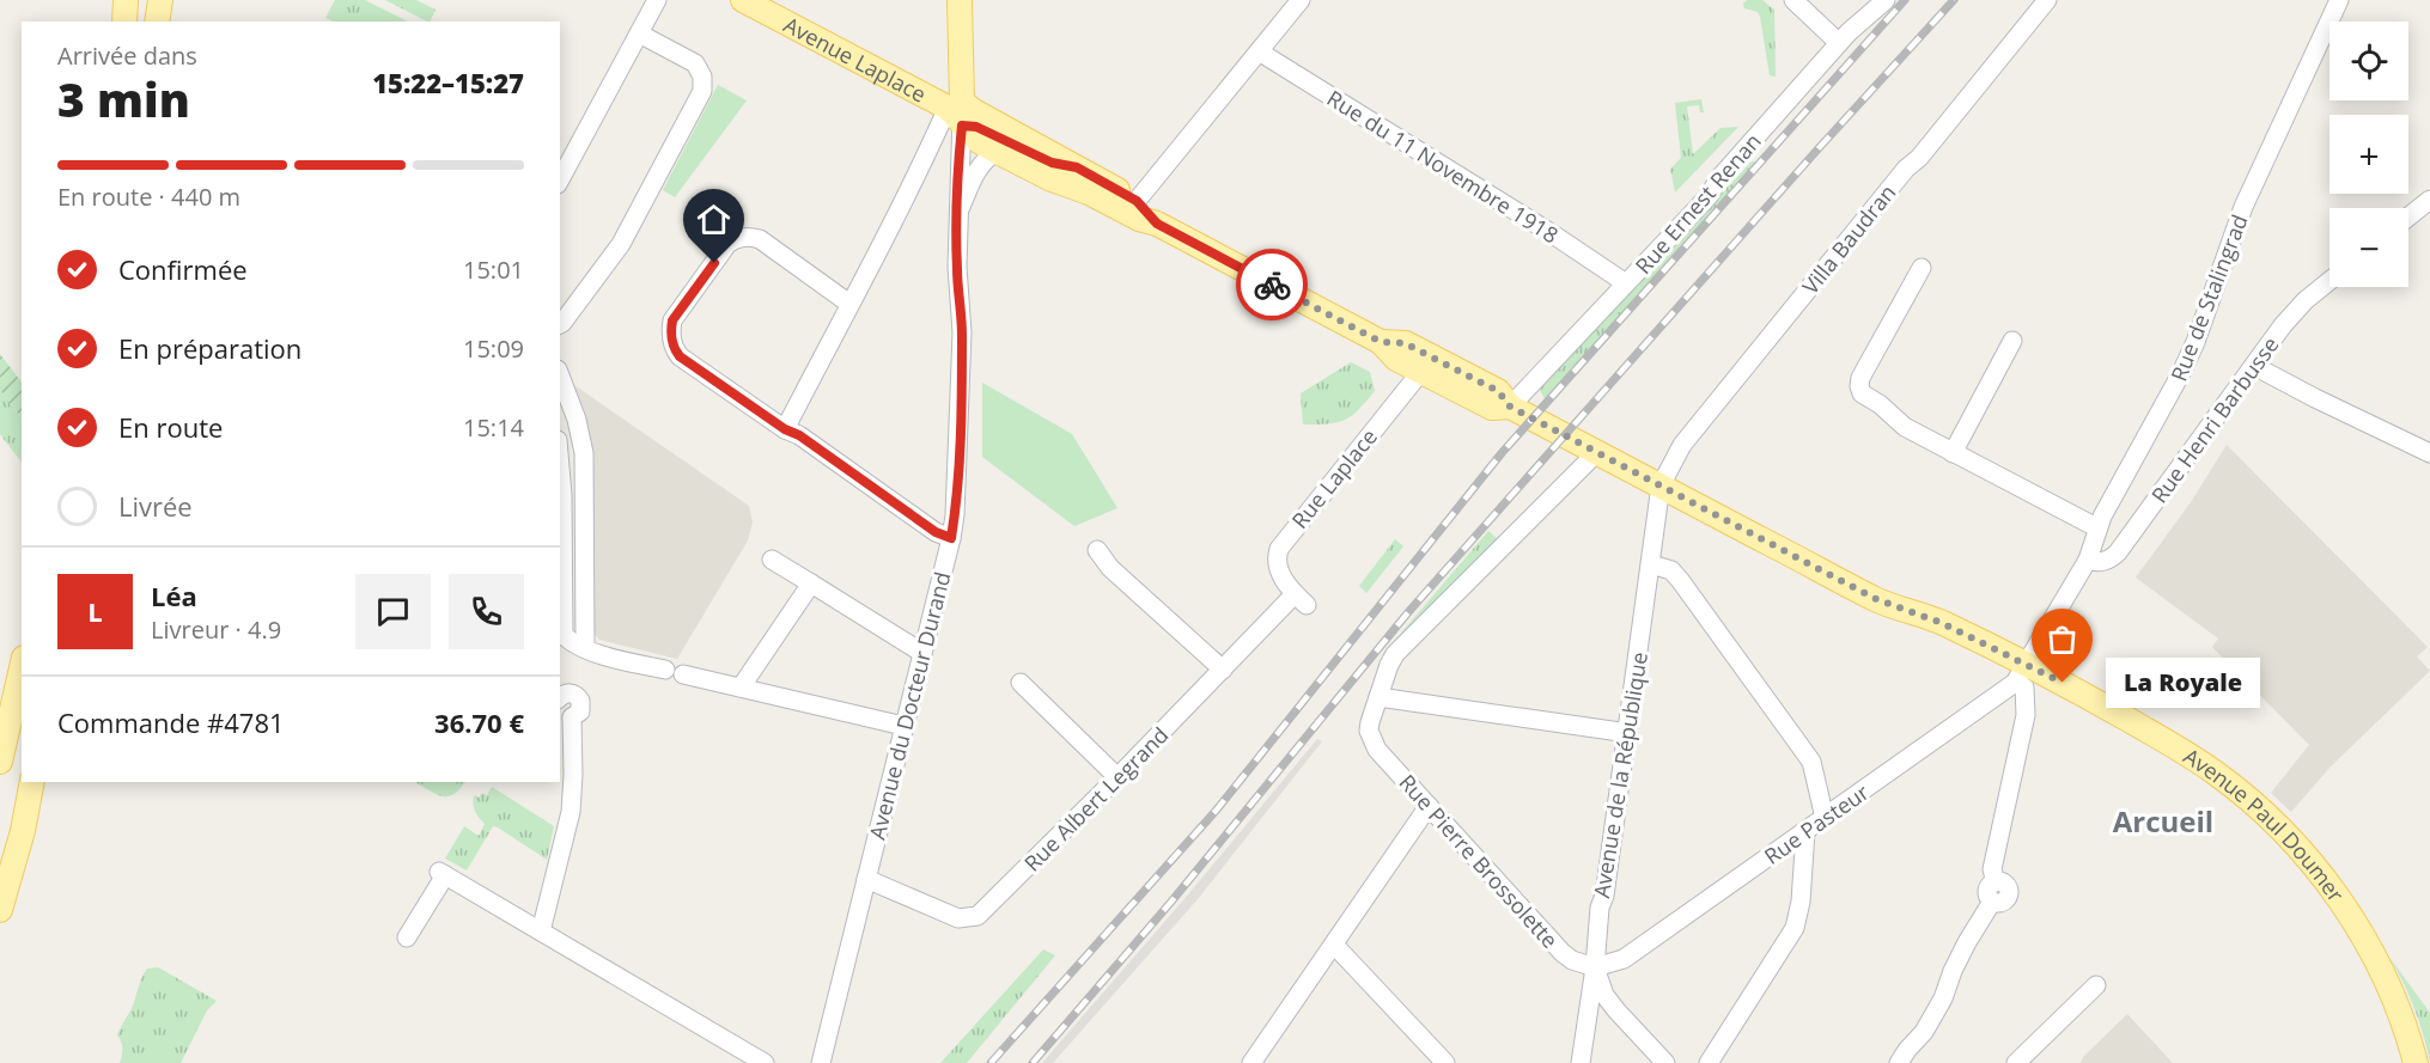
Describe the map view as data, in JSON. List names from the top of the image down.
{
  "streets": {
    "main road": ["Avenue Laplace", "Avenue Paul Doumer"],
    "street": [
      "Rue du 11 Novembre 1918",
      "Rue Ernest Renan",
      "Villa Baudran",
      "Rue de Stalingrad",
      "Rue Henri Barbusse",
      "Rue Laplace",
      "Avenue du Docteur Durand",
      "Avenue de la République",
      "Rue Albert Legrand",
      "Rue Pasteur",
      "Rue Pierre Brossolette"
    ]
  },
  "crossings": [
    ["Avenue Laplace", "Rue Ernest Renan"],
    ["Avenue Laplace", "Villa Baudran"],
    ["Avenue Laplace", "Rue de Stalingrad"],
    ["Avenue Laplace", "Rue Laplace"],
    ["Avenue Laplace", "Avenue du Docteur Durand"],
    ["Avenue Laplace", "Avenue de la République"],
    ["Avenue Laplace", "Rue Pasteur"],
    ["Avenue Laplace", "Avenue Paul Doumer"],
    ["Rue du 11 Novembre 1918", "Rue Ernest Renan"],
    ["Villa Baudran", "Avenue de la République"],
    ["Rue de Stalingrad", "Rue Henri Barbusse"],
    ["Rue de Stalingrad", "Rue Pasteur"],
    ["Rue de Stalingrad", "Avenue Paul Doumer"],
    ["Rue Laplace", "Rue Albert Legrand"],
    ["Avenue du Docteur Durand", "Rue Albert Legrand"],
    ["Avenue de la République", "Rue Pasteur"],
    ["Avenue de la République", "Rue Pierre Brossolette"],
    ["Rue Pasteur", "Avenue Paul Doumer"],
    ["Rue Pasteur", "Rue Pierre Brossolette"]
  ],
  "districts": ["Arcueil"],
  "places": ["La Royale"],
  "page": {
    "map_buttons": ["+", "−"],
    "heading": ["3 min", "Arrivée dans", "15:22–15:27"],
    "panel": [
      "Léa",
      "Livreur · 4.9",
      "Commande #4781",
      "36.70 €"
    ],
    "bar": "En route · 440 m",
    "list": [
      ["Confirmée", "15:01"],
      ["En préparation", "15:09"],
      ["En route", "15:14"],
      "Livrée"
    ],
    "round": "L",
    "bubble": "La Royale"
  }
}
